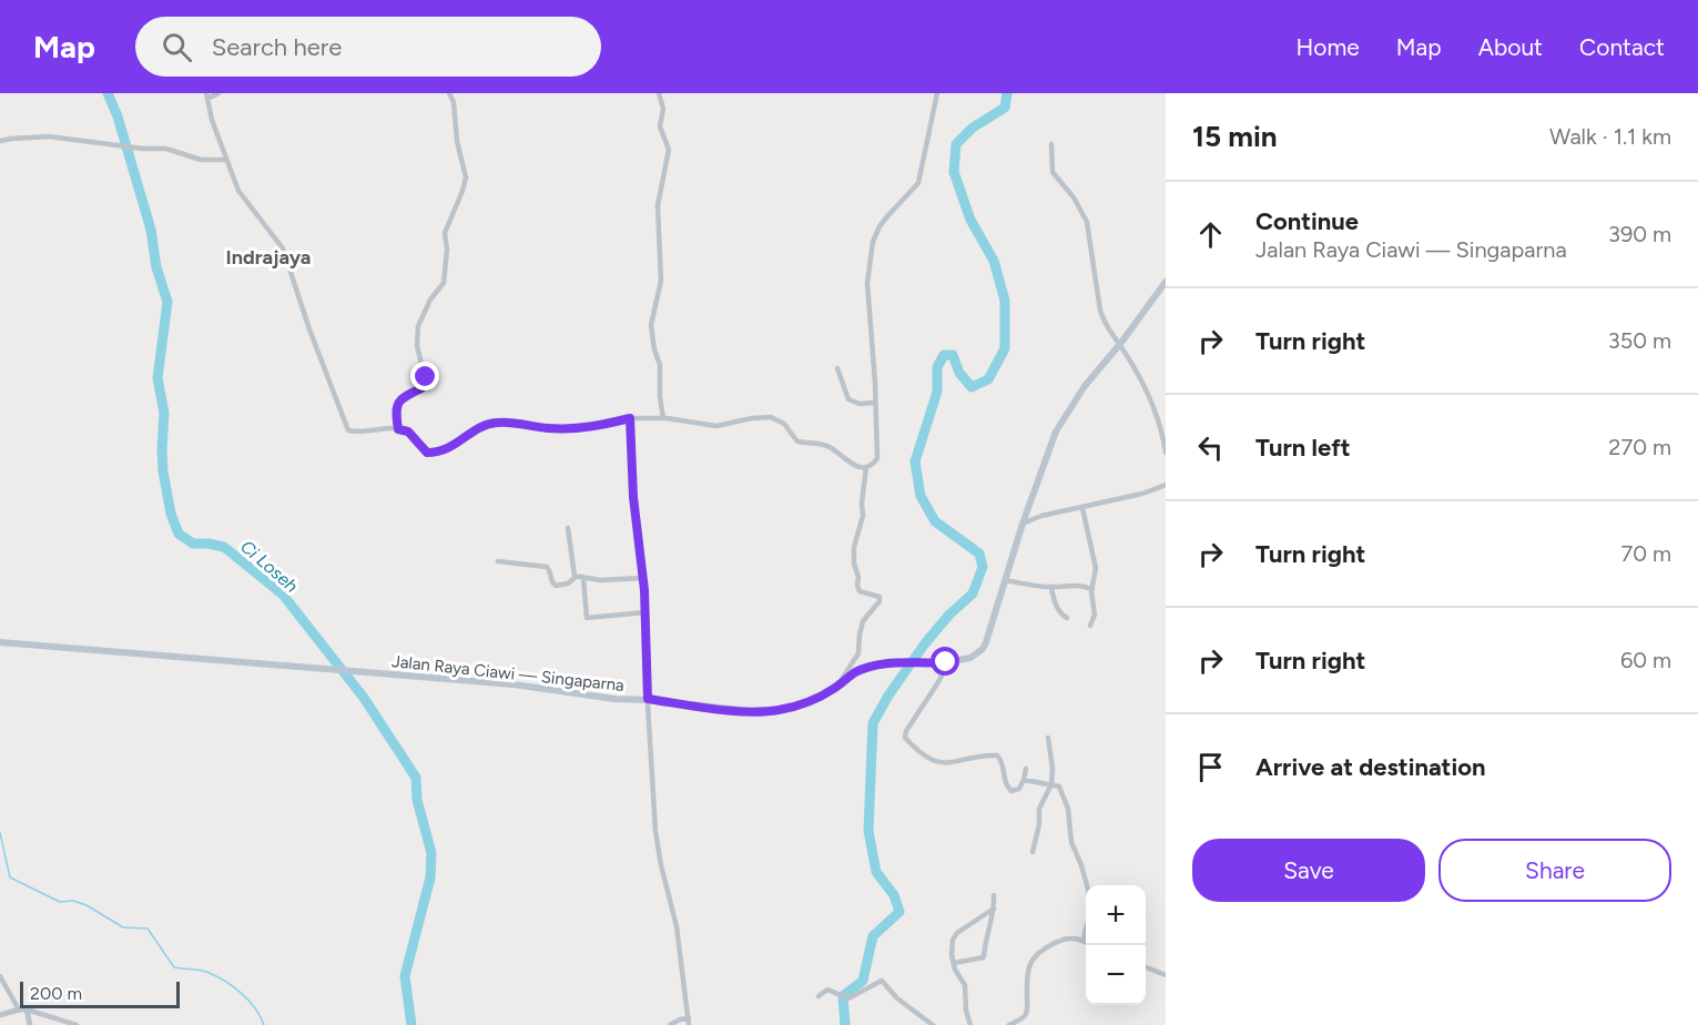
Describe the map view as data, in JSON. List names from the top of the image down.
{
  "streets": {
    "main road": ["Jalan Raya Ciawi — Singaparna"]
  },
  "districts": ["Indrajaya"],
  "water": ["Ci Loseh"],
  "scale_bar": "200 m",
  "page": {
    "header": "Map",
    "search": "Search here",
    "nav": [
      "Home",
      "Map",
      "About",
      "Contact"
    ],
    "heading": ["15 min", "Walk · 1.1 km"],
    "list": [
      ["Continue", "Jalan Raya Ciawi — Singaparna", "390 m"],
      ["Turn right", "350 m"],
      ["Turn left", "270 m"],
      ["Turn right", "70 m"],
      ["Turn right", "60 m"],
      "Arrive at destination"
    ],
    "buttons": ["Save", "Share"],
    "map_buttons": ["+", "−"],
    "scale": "200 m"
  }
}
